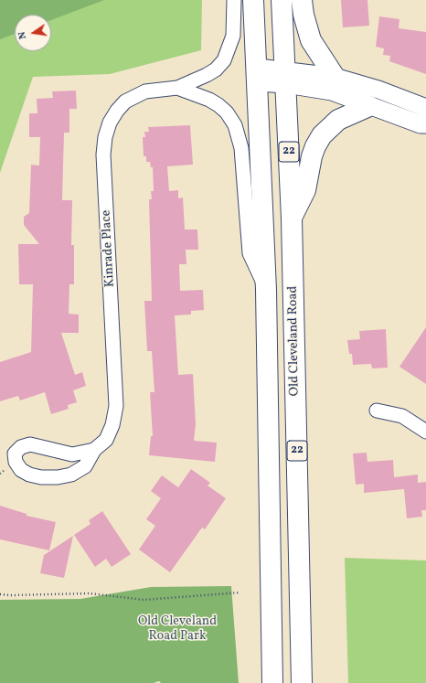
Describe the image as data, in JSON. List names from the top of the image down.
{
  "streets": {
    "highway": ["22", "Old Cleveland Road"],
    "street": ["Kinrade Place"]
  },
  "crossings": [
    ["22", "Kinrade Place"]
  ],
  "parks": ["Old Cleveland Road Park"],
  "north": "left"
}
